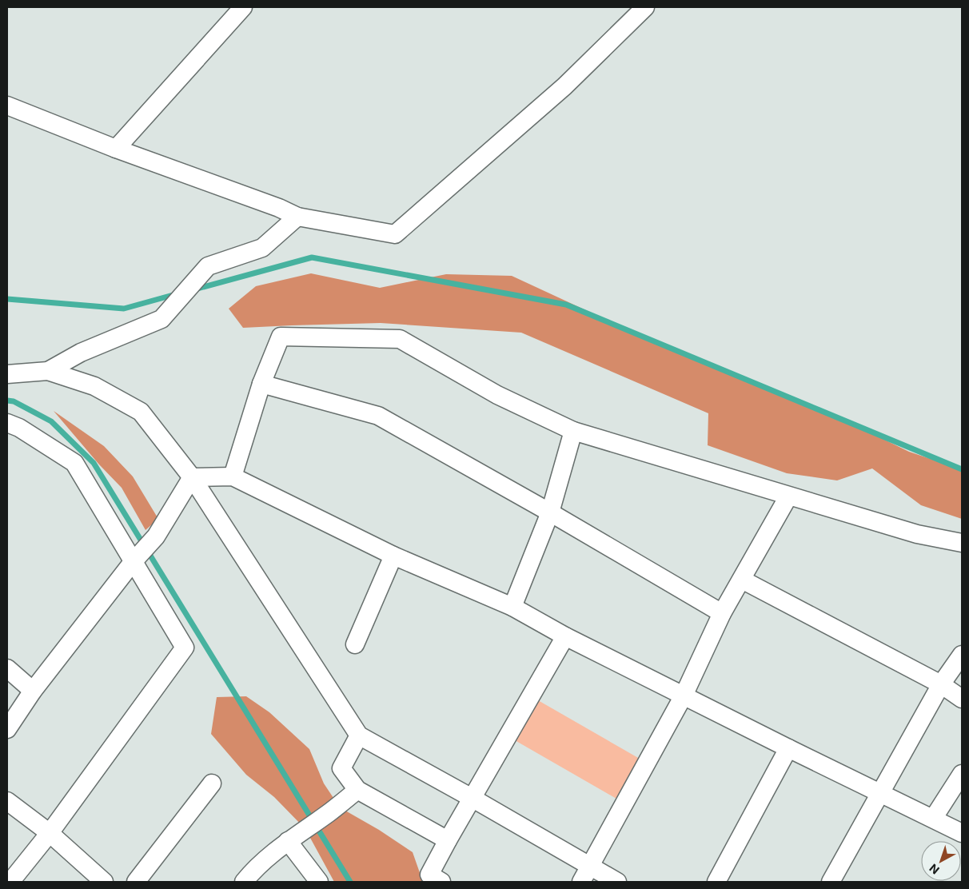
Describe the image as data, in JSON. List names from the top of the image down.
{
  "north": "bottom left"
}
